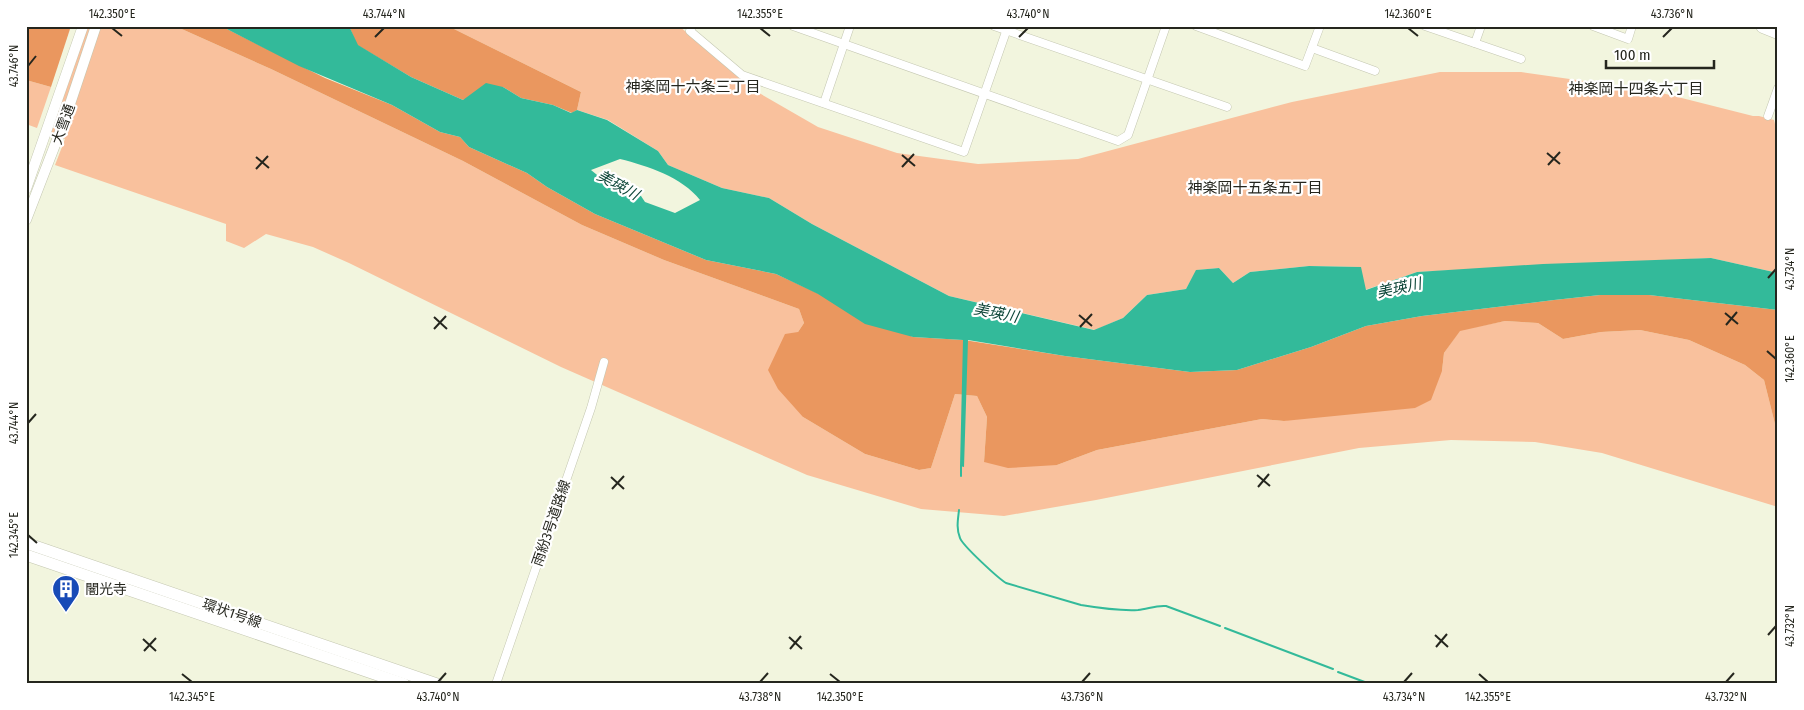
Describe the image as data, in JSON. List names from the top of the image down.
{
  "streets": {
    "main road": ["環状1号線"],
    "street": ["大雪通", "雨紛3号道路線"]
  },
  "districts": ["神楽岡十六条三丁目", "神楽岡十四条六丁目", "神楽岡十五条五丁目"],
  "water": ["美瑛川"],
  "places": {
    "building": ["闇光寺"]
  },
  "scale_bar": "100 m",
  "coordinates": [
    "142.350°E",
    "43.744°N",
    "142.355°E",
    "43.740°N",
    "142.360°E",
    "43.736°N",
    "43.746°N",
    "43.734°N",
    "142.345°E",
    "43.732°N",
    "43.738°N"
  ]
}
